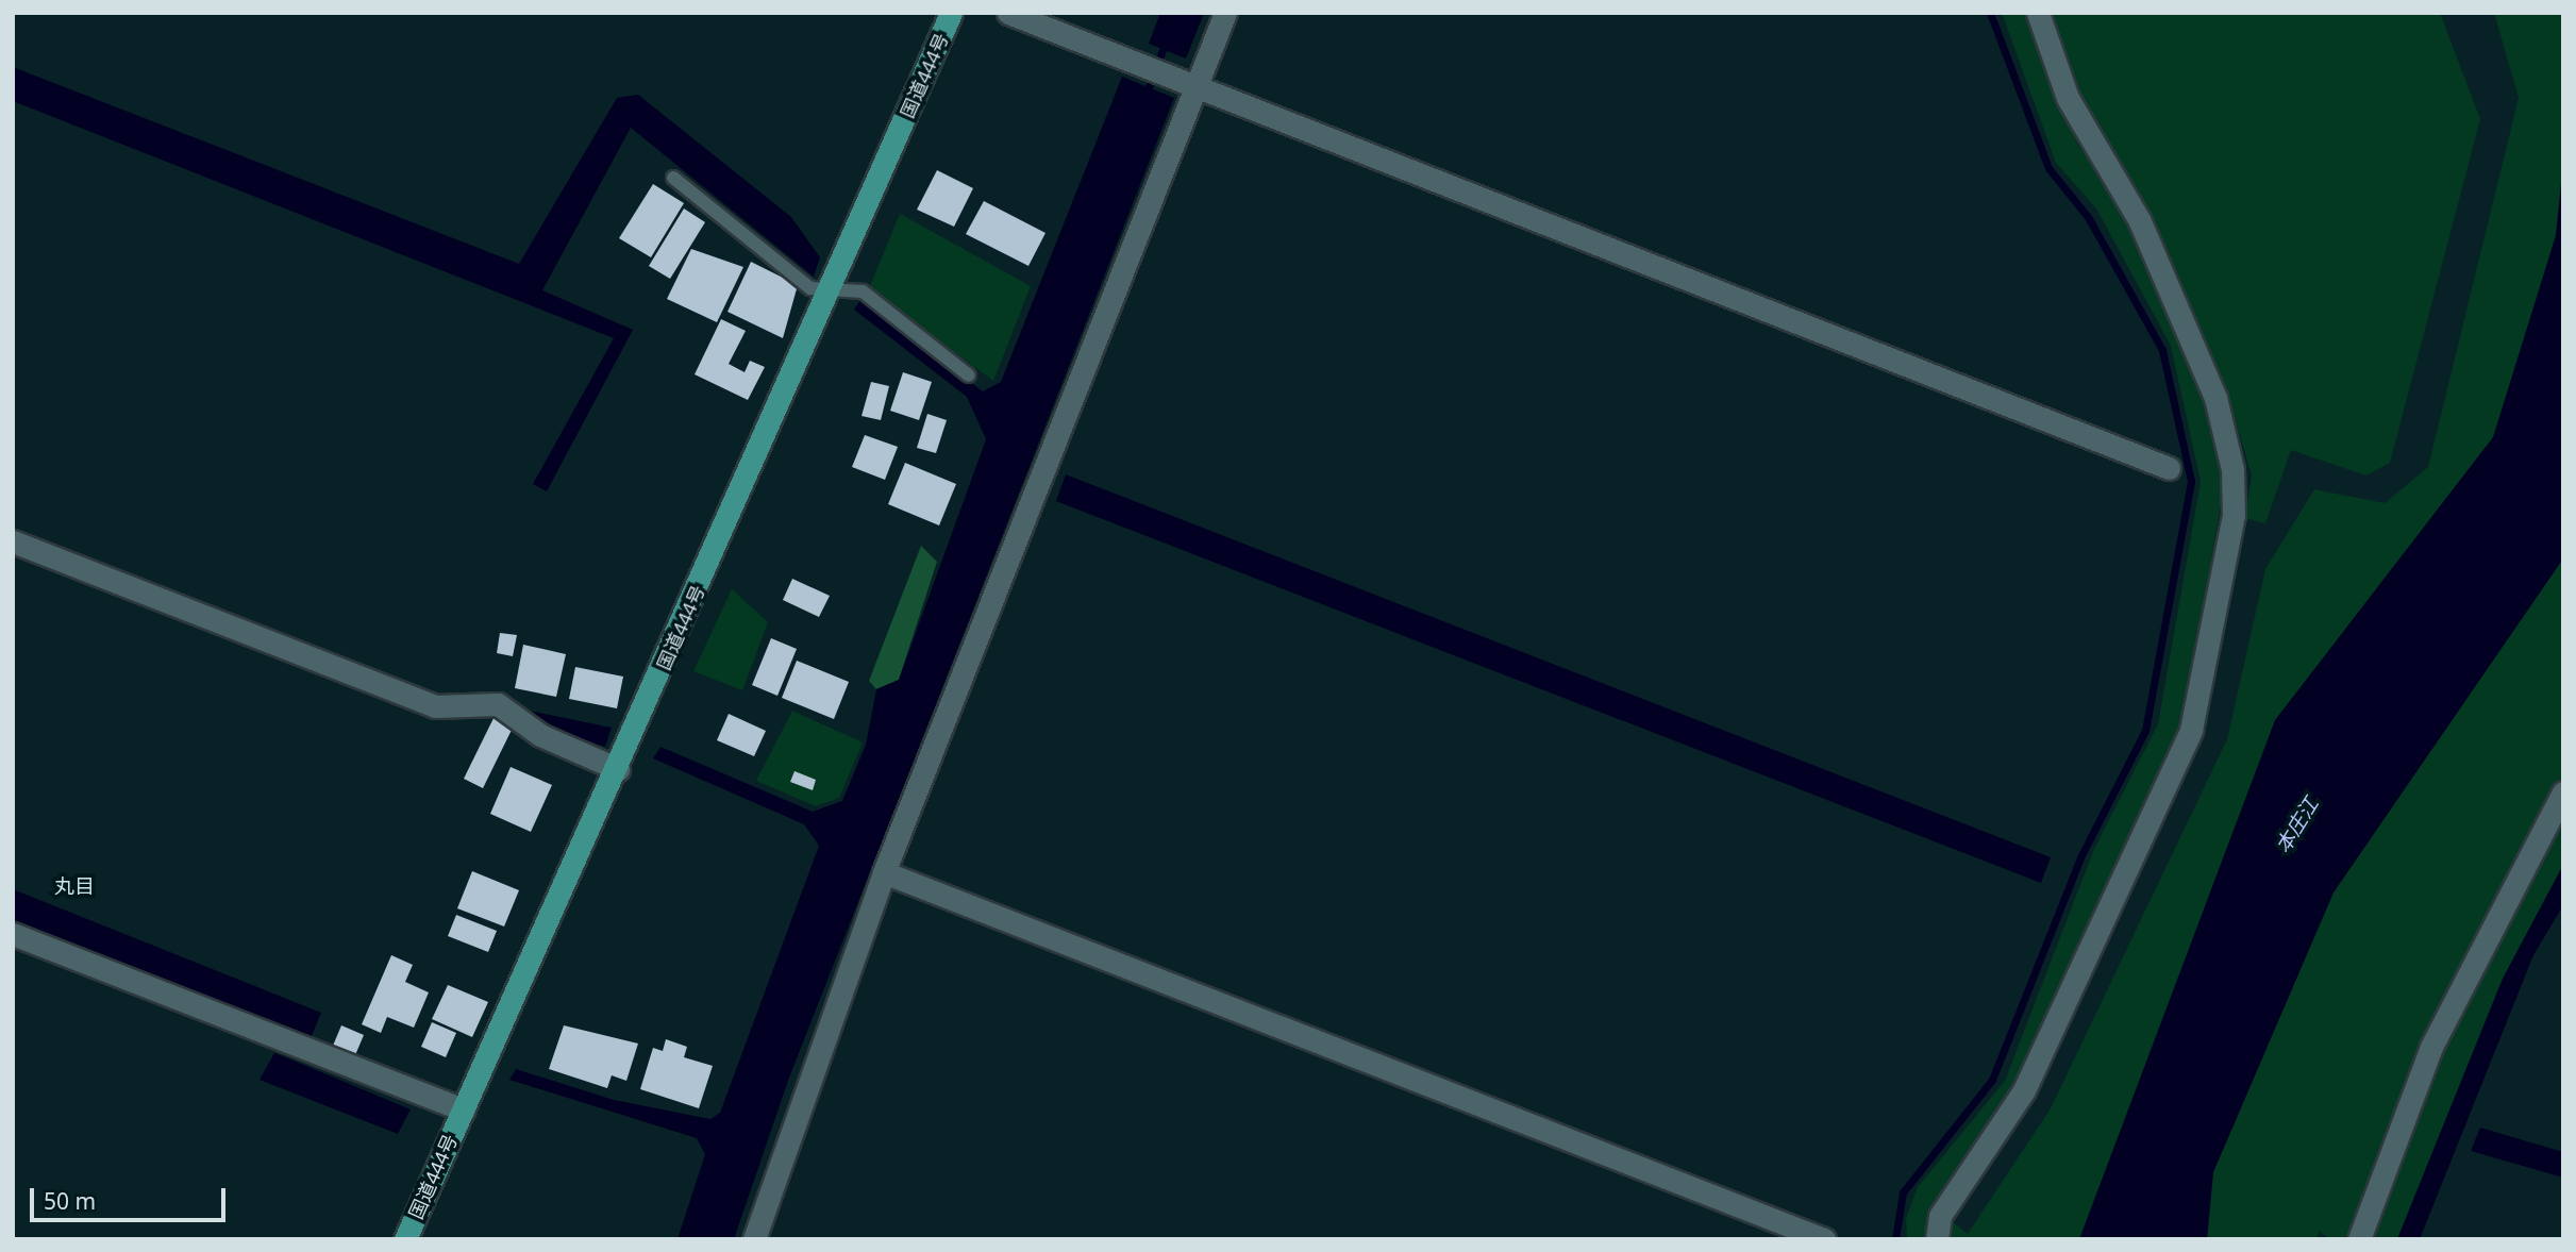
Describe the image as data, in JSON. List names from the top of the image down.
{
  "streets": {
    "highway": ["国道444号"]
  },
  "districts": ["丸目"],
  "water": ["本庄江"],
  "scale_bar": "50 m"
}
